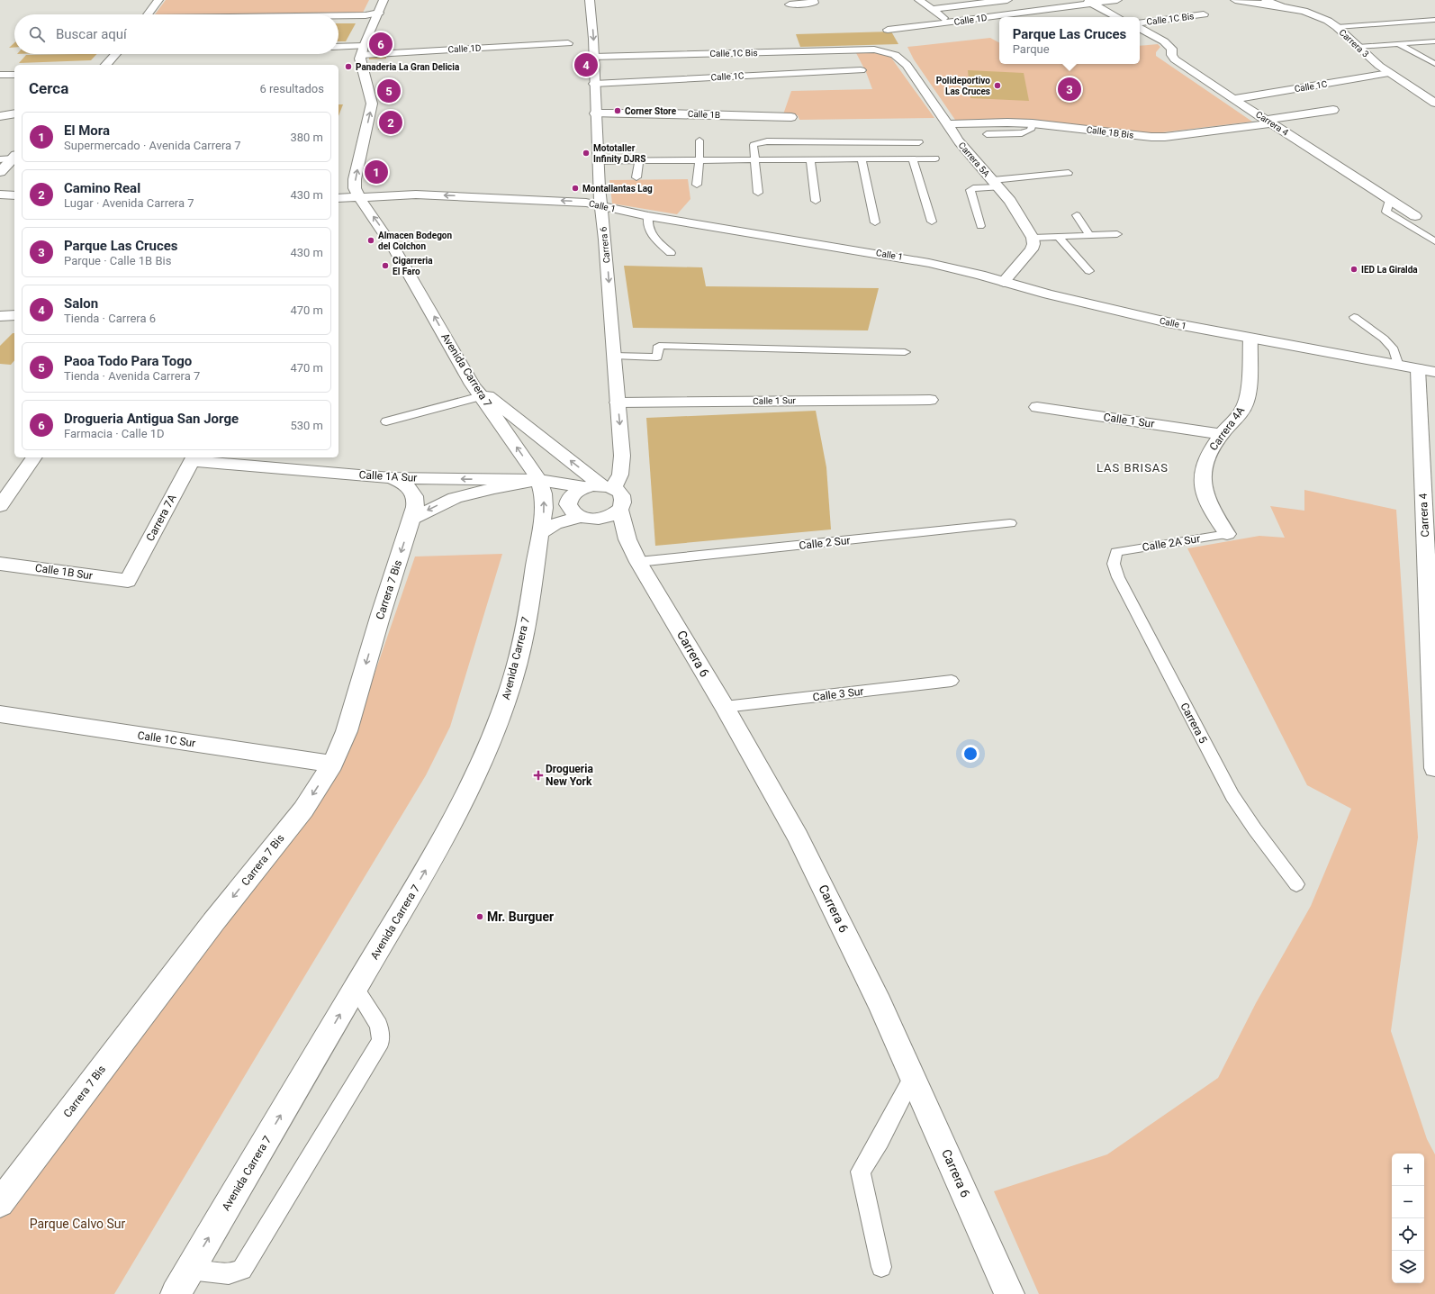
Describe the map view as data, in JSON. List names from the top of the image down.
{
  "streets": {
    "street": [
      "Calle 1C Bis",
      "Calle 1D",
      "Carrera 3",
      "Calle 1C",
      "Calle 1B",
      "Carrera 4",
      "Calle 1B Bis",
      "Carrera 5A",
      "Calle 1",
      "Carrera 6",
      "Avenida Carrera 7",
      "Calle 1 Sur",
      "Carrera 4A",
      "Calle 1A Sur",
      "Carrera 7A",
      "Calle 1B Sur",
      "Carrera 7 Bis",
      "Calle 1C Sur"
    ],
    "lane": [
      "Calle 2 Sur",
      "Calle 2A Sur",
      "Calle 3 Sur",
      "Carrera 5"
    ]
  },
  "crossings": [
    ["Calle 1C Bis", "Carrera 5A"],
    ["Calle 1C Bis", "Carrera 6"],
    ["Calle 1D", "Avenida Carrera 7"],
    ["Carrera 3", "Calle 1C"],
    ["Calle 1C", "Carrera 4"],
    ["Calle 1C", "Carrera 6"],
    ["Calle 1B", "Carrera 6"],
    ["Carrera 4", "Calle 1B Bis"],
    ["Carrera 4", "Calle 1"],
    ["Calle 1B Bis", "Carrera 5A"],
    ["Calle 1", "Carrera 6"],
    ["Calle 1", "Avenida Carrera 7"],
    ["Calle 1", "Carrera 4A"],
    ["Carrera 6", "Calle 1 Sur"],
    ["Carrera 6", "Calle 1A Sur"],
    ["Carrera 6", "Calle 2 Sur"],
    ["Carrera 6", "Calle 3 Sur"],
    ["Avenida Carrera 7", "Calle 1A Sur"],
    ["Calle 1 Sur", "Carrera 4A"],
    ["Carrera 4A", "Calle 2A Sur"],
    ["Calle 1A Sur", "Carrera 7A"],
    ["Calle 1A Sur", "Carrera 7 Bis"],
    ["Carrera 7A", "Calle 1B Sur"],
    ["Calle 2A Sur", "Carrera 5"],
    ["Carrera 7 Bis", "Calle 1C Sur"]
  ],
  "one_way": ["Avenida Carrera 7", "Carrera 7 Bis"],
  "districts": ["LAS BRISAS"],
  "parks": ["Parque Calvo Sur"],
  "places": {
    "other": [
      "Panaderia La Gran Delicia",
      "Polideportivo Las Cruces",
      "Corner Store",
      "Mototaller Infinity DJRS",
      "Montallantas Lag",
      "Almacen Bodegon del Colchon",
      "Cigarreria El Faro",
      "IED La Giralda",
      "Mr. Burguer"
    ],
    "health": ["Drogueria New York"]
  },
  "page": {
    "search": "Buscar aquí",
    "popup": ["Parque Las Cruces", "Parque"],
    "pins": [
      "6",
      "4",
      "3",
      "5",
      "2",
      "1"
    ],
    "heading": ["Cerca", "6 resultados"],
    "list": [
      {
        "mark": "1",
        "name": "El Mora",
        "note": "Supermercado · Avenida Carrera 7",
        "value": "380 m"
      },
      {
        "mark": "2",
        "name": "Camino Real",
        "note": "Lugar · Avenida Carrera 7",
        "value": "430 m"
      },
      {
        "mark": "3",
        "name": "Parque Las Cruces",
        "note": "Parque · Calle 1B Bis",
        "value": "430 m"
      },
      {
        "mark": "4",
        "name": "Salon",
        "note": "Tienda · Carrera 6",
        "value": "470 m"
      },
      {
        "mark": "5",
        "name": "Paoa Todo Para Togo",
        "note": "Tienda · Avenida Carrera 7",
        "value": "470 m"
      },
      {
        "mark": "6",
        "name": "Drogueria Antigua San Jorge",
        "note": "Farmacia · Calle 1D",
        "value": "530 m"
      }
    ],
    "map_buttons": ["+", "−"]
  }
}
